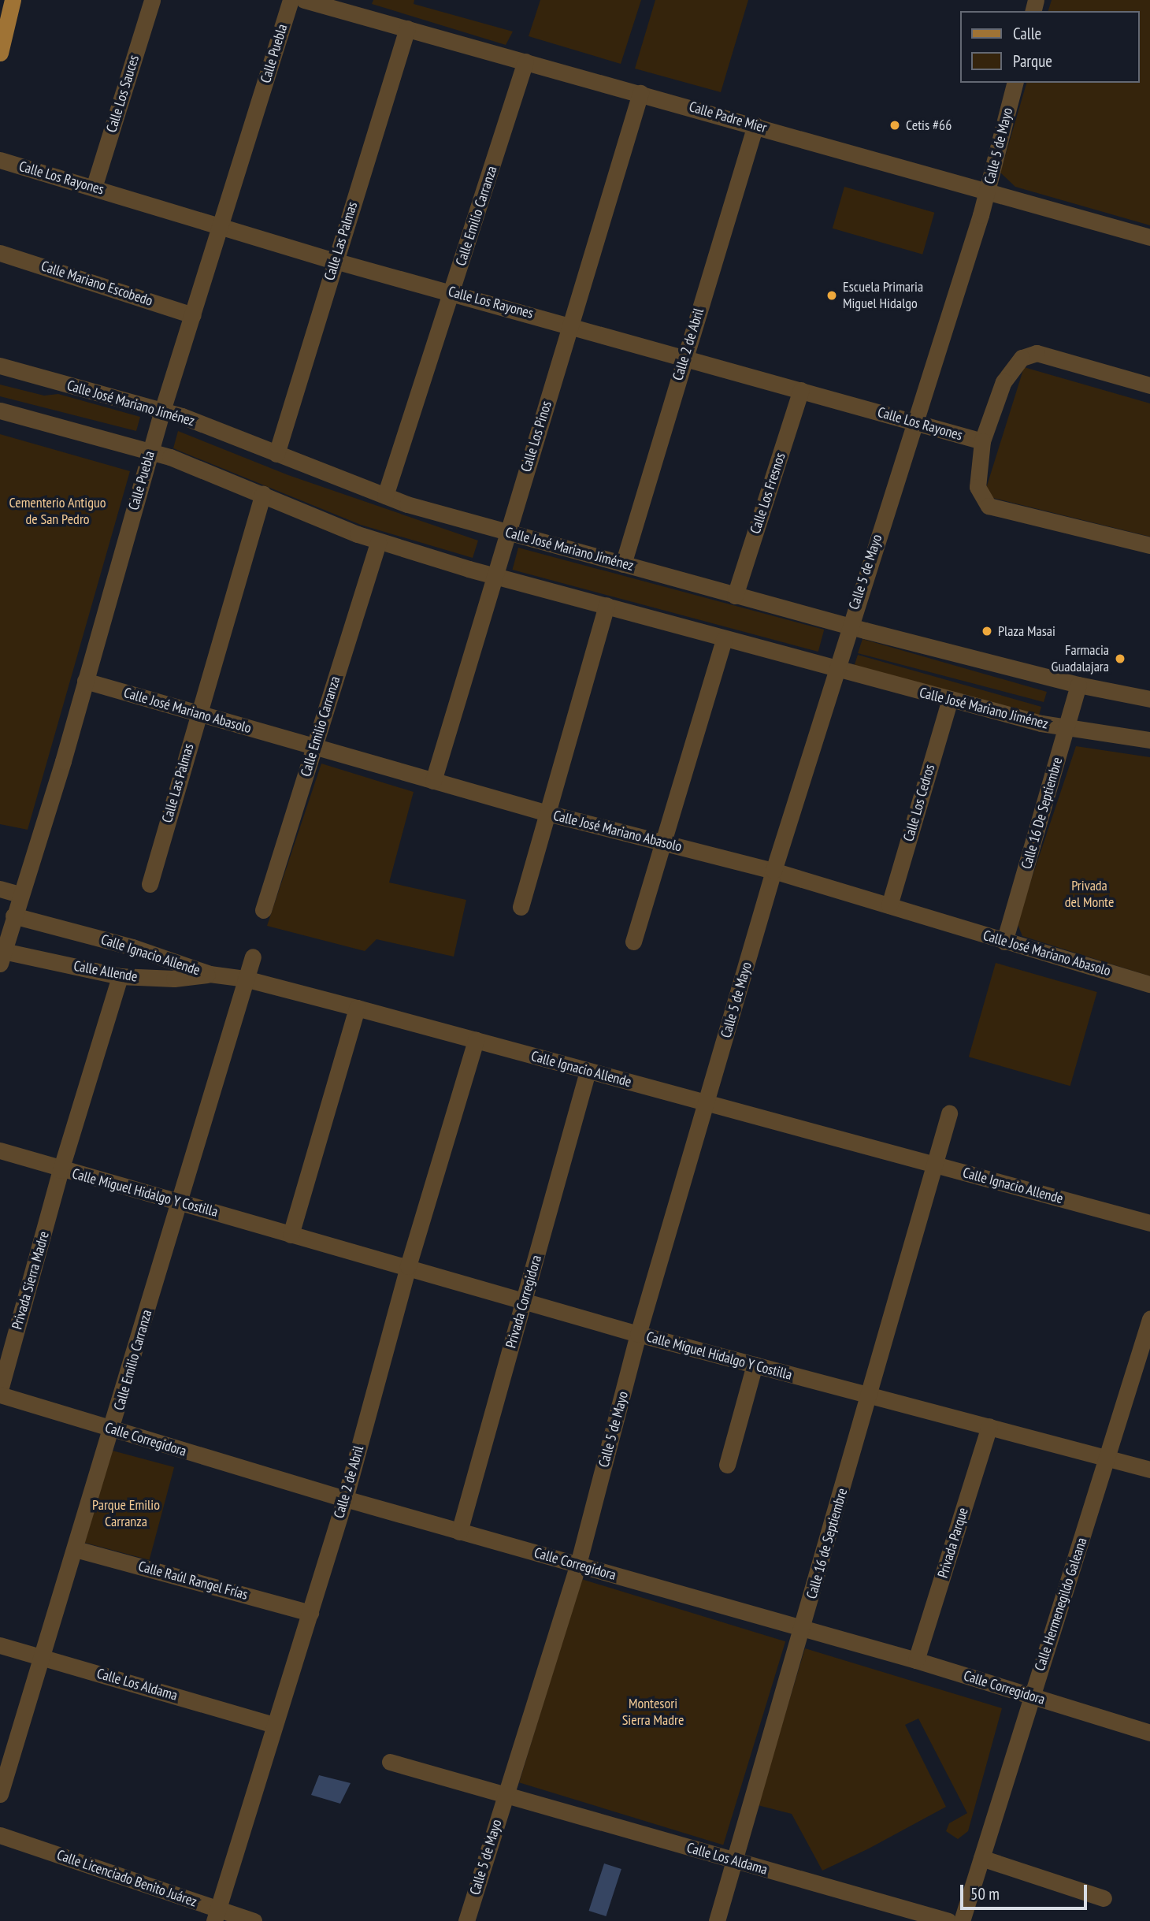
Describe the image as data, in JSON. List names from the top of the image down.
{
  "streets": {
    "street": [
      "Calle Puebla",
      "Calle Los Sauces",
      "Calle Padre Mier",
      "Calle 5 de Mayo",
      "Calle Los Rayones",
      "Calle Emilio Carranza",
      "Calle Las Palmas",
      "Calle Mariano Escobedo",
      "Calle 2 de Abril",
      "Calle José Mariano Jiménez",
      "Calle Los Pinos",
      "Calle Los Fresnos",
      "Calle José Mariano Abasolo",
      "Calle Los Cedros",
      "Calle 16 De Septiembre",
      "Calle Ignacio Allende",
      "Calle Allende",
      "Calle Miguel Hidalgo Y Costilla",
      "Privada Sierra Madre",
      "Privada Corregidora",
      "Calle Corregidora",
      "Privada Parque",
      "Calle 16 de Septiembre",
      "Calle Raúl Rangel Frías",
      "Calle Hermenegildo Galeana",
      "Calle Los Aldama",
      "Calle Licenciado Benito Juárez"
    ]
  },
  "crossings": [
    ["Calle Puebla", "Calle Los Rayones"],
    ["Calle Puebla", "Calle Mariano Escobedo"],
    ["Calle Puebla", "Calle José Mariano Jiménez"],
    ["Calle Puebla", "Calle José Mariano Abasolo"],
    ["Calle Puebla", "Calle Ignacio Allende"],
    ["Calle Puebla", "Calle Allende"],
    ["Calle Los Sauces", "Calle Los Rayones"],
    ["Calle Padre Mier", "Calle 5 de Mayo"],
    ["Calle Padre Mier", "Calle Emilio Carranza"],
    ["Calle Padre Mier", "Calle Las Palmas"],
    ["Calle Padre Mier", "Calle 2 de Abril"],
    ["Calle Padre Mier", "Calle Los Pinos"],
    ["Calle 5 de Mayo", "Calle Los Rayones"],
    ["Calle 5 de Mayo", "Calle José Mariano Jiménez"],
    ["Calle 5 de Mayo", "Calle José Mariano Abasolo"],
    ["Calle 5 de Mayo", "Calle Ignacio Allende"],
    ["Calle 5 de Mayo", "Calle Miguel Hidalgo Y Costilla"],
    ["Calle 5 de Mayo", "Calle Corregidora"],
    ["Calle 5 de Mayo", "Calle Los Aldama"],
    ["Calle Los Rayones", "Calle Emilio Carranza"],
    ["Calle Los Rayones", "Calle Las Palmas"],
    ["Calle Los Rayones", "Calle 2 de Abril"],
    ["Calle Los Rayones", "Calle Los Pinos"],
    ["Calle Los Rayones", "Calle Los Fresnos"],
    ["Calle Emilio Carranza", "Calle José Mariano Jiménez"],
    ["Calle Emilio Carranza", "Calle José Mariano Abasolo"],
    ["Calle Emilio Carranza", "Calle Ignacio Allende"],
    ["Calle Emilio Carranza", "Calle Miguel Hidalgo Y Costilla"],
    ["Calle Emilio Carranza", "Calle Corregidora"],
    ["Calle Emilio Carranza", "Calle Raúl Rangel Frías"],
    ["Calle Emilio Carranza", "Calle Los Aldama"],
    ["Calle Las Palmas", "Calle José Mariano Jiménez"],
    ["Calle Las Palmas", "Calle José Mariano Abasolo"],
    ["Calle 2 de Abril", "Calle José Mariano Jiménez"],
    ["Calle 2 de Abril", "Calle Ignacio Allende"],
    ["Calle 2 de Abril", "Calle Miguel Hidalgo Y Costilla"],
    ["Calle 2 de Abril", "Calle Corregidora"],
    ["Calle 2 de Abril", "Calle Raúl Rangel Frías"],
    ["Calle 2 de Abril", "Calle Los Aldama"],
    ["Calle 2 de Abril", "Calle Licenciado Benito Juárez"],
    ["Calle José Mariano Jiménez", "Calle Los Pinos"],
    ["Calle José Mariano Jiménez", "Calle Los Fresnos"],
    ["Calle José Mariano Jiménez", "Calle Los Cedros"],
    ["Calle José Mariano Jiménez", "Calle 16 De Septiembre"],
    ["Calle Los Pinos", "Calle José Mariano Abasolo"],
    ["Calle José Mariano Abasolo", "Calle Los Cedros"],
    ["Calle José Mariano Abasolo", "Calle 16 De Septiembre"],
    ["Calle Ignacio Allende", "Calle Allende"],
    ["Calle Ignacio Allende", "Privada Corregidora"],
    ["Calle Ignacio Allende", "Calle 16 de Septiembre"],
    ["Calle Miguel Hidalgo Y Costilla", "Privada Sierra Madre"],
    ["Calle Miguel Hidalgo Y Costilla", "Privada Corregidora"],
    ["Calle Miguel Hidalgo Y Costilla", "Privada Parque"],
    ["Calle Miguel Hidalgo Y Costilla", "Calle 16 de Septiembre"],
    ["Calle Miguel Hidalgo Y Costilla", "Calle Hermenegildo Galeana"],
    ["Privada Sierra Madre", "Calle Corregidora"],
    ["Privada Corregidora", "Calle Corregidora"],
    ["Calle Corregidora", "Privada Parque"],
    ["Calle Corregidora", "Calle 16 de Septiembre"],
    ["Calle Corregidora", "Calle Hermenegildo Galeana"],
    ["Calle 16 de Septiembre", "Calle Los Aldama"]
  ],
  "parks": [
    "Cementerio Antiguo de San Pedro",
    "Privada del Monte",
    "Parque Emilio Carranza",
    "Montesori Sierra Madre"
  ],
  "places": [
    "Cetis #66",
    "Escuela Primaria Miguel Hidalgo",
    "Plaza Masai",
    "Farmacia Guadalajara"
  ],
  "legend": ["Calle", "Parque"],
  "scale_bar": "50 m"
}
